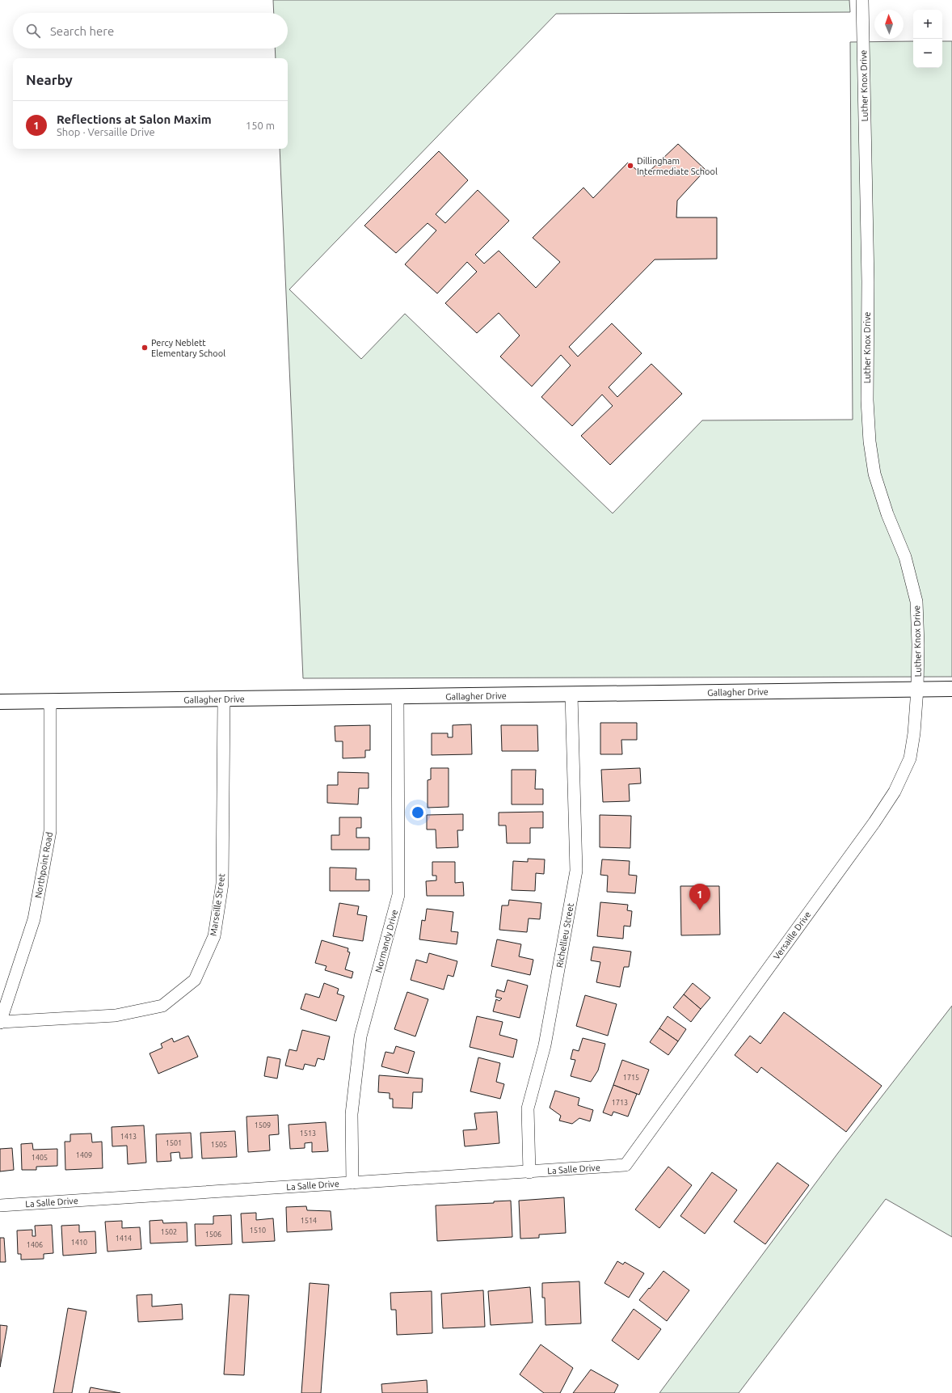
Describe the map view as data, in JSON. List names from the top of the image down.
{
  "streets": {
    "street": [
      "Luther Knox Drive",
      "Gallagher Drive",
      "Northpoint Road",
      "Marseille Street",
      "Richellieu Street",
      "Versaille Drive",
      "Normandy Drive",
      "La Salle Drive"
    ]
  },
  "crossings": [
    ["Luther Knox Drive", "Gallagher Drive"],
    ["Luther Knox Drive", "Versaille Drive"],
    ["Gallagher Drive", "Northpoint Road"],
    ["Gallagher Drive", "Marseille Street"],
    ["Gallagher Drive", "Richellieu Street"],
    ["Gallagher Drive", "Versaille Drive"],
    ["Gallagher Drive", "Normandy Drive"],
    ["Northpoint Road", "Marseille Street"],
    ["Richellieu Street", "La Salle Drive"],
    ["Versaille Drive", "La Salle Drive"],
    ["Normandy Drive", "La Salle Drive"]
  ],
  "places": ["Dillingham Intermediate School", "Percy Neblett Elementary School"],
  "house_numbers": [
    "1715",
    "1713",
    "1509",
    "1513",
    "1413",
    "1501",
    "1505",
    "1409",
    "1405",
    "1514",
    "1510",
    "1502",
    "1506",
    "1414",
    "1410",
    "1406"
  ],
  "north": "top",
  "page": {
    "map_buttons": ["+", "−"],
    "search": "Search here",
    "heading": "Nearby",
    "list": [
      {
        "mark": "1",
        "name": "Reflections at Salon Maxim",
        "note": "Shop · Versaille Drive",
        "value": "150 m"
      }
    ],
    "pins": "1"
  }
}
